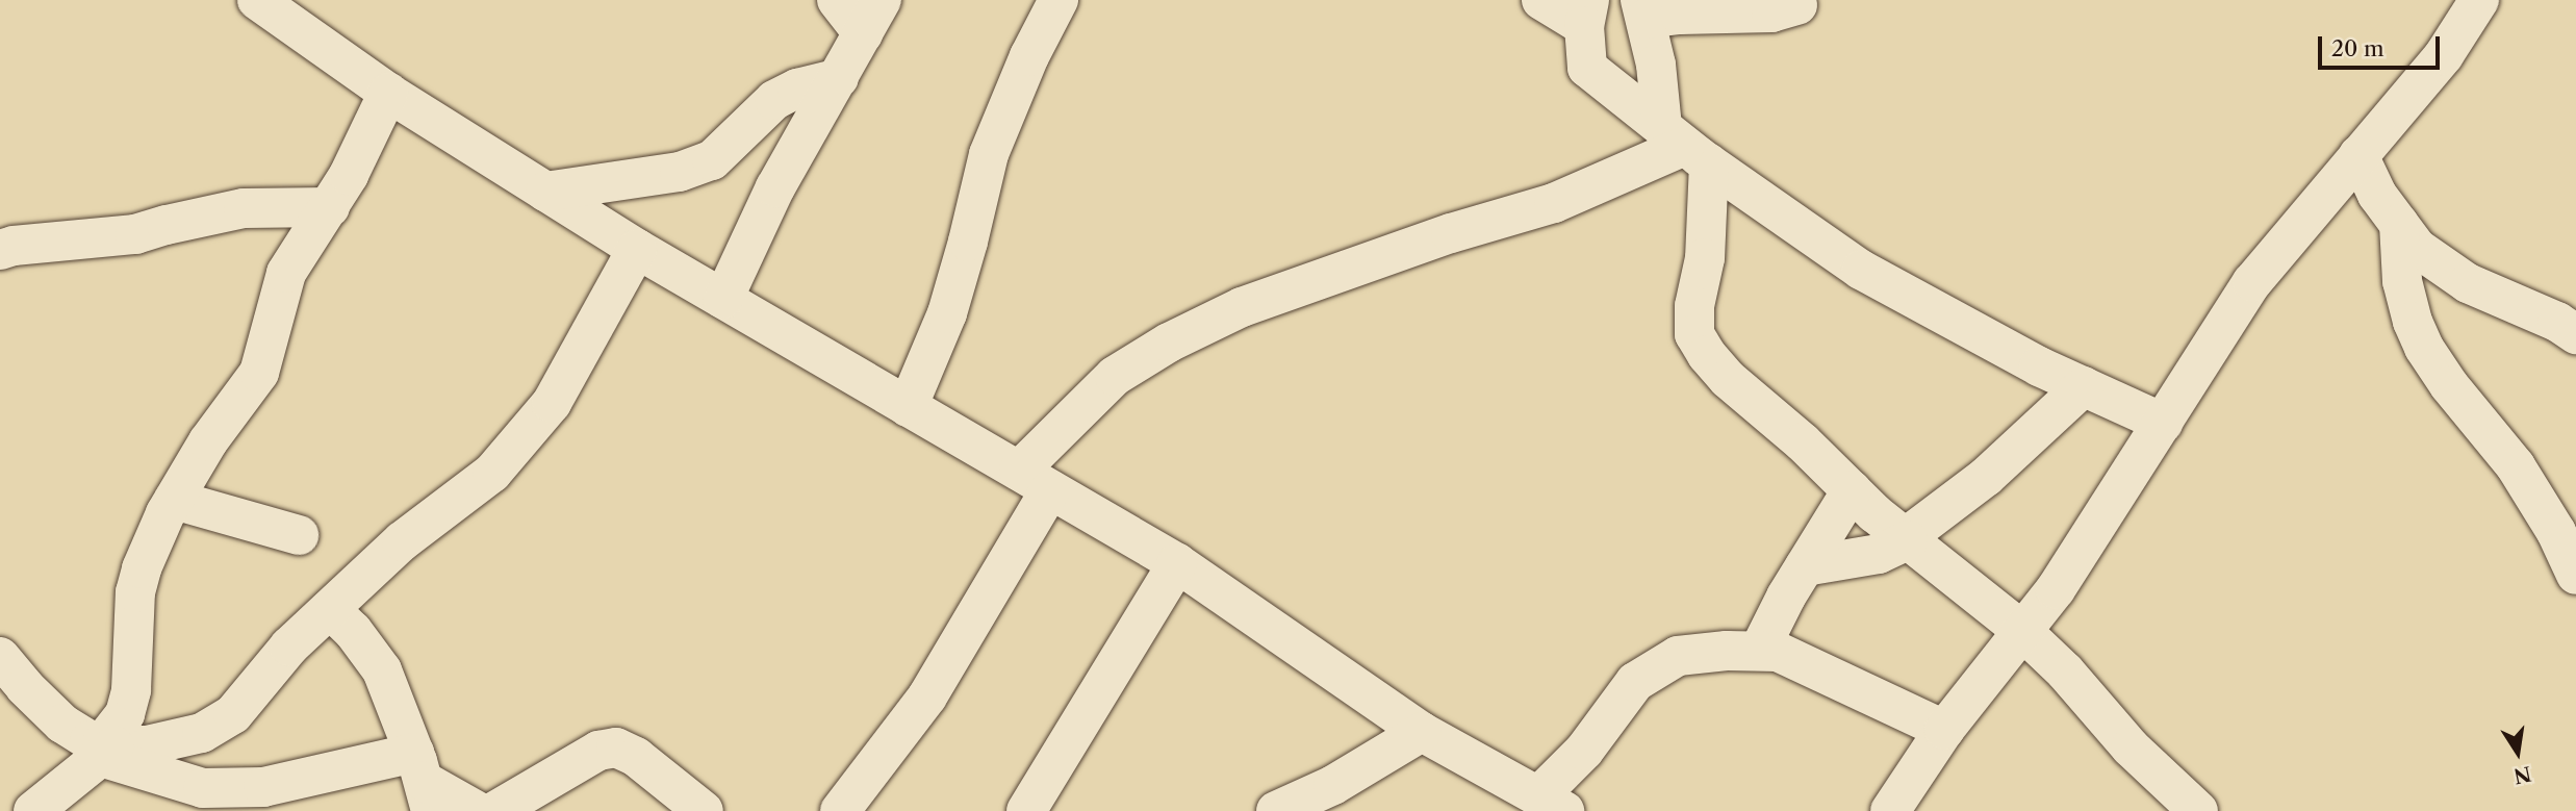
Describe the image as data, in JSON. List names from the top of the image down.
{
  "scale_bar": "20 m",
  "north": "bottom"
}
